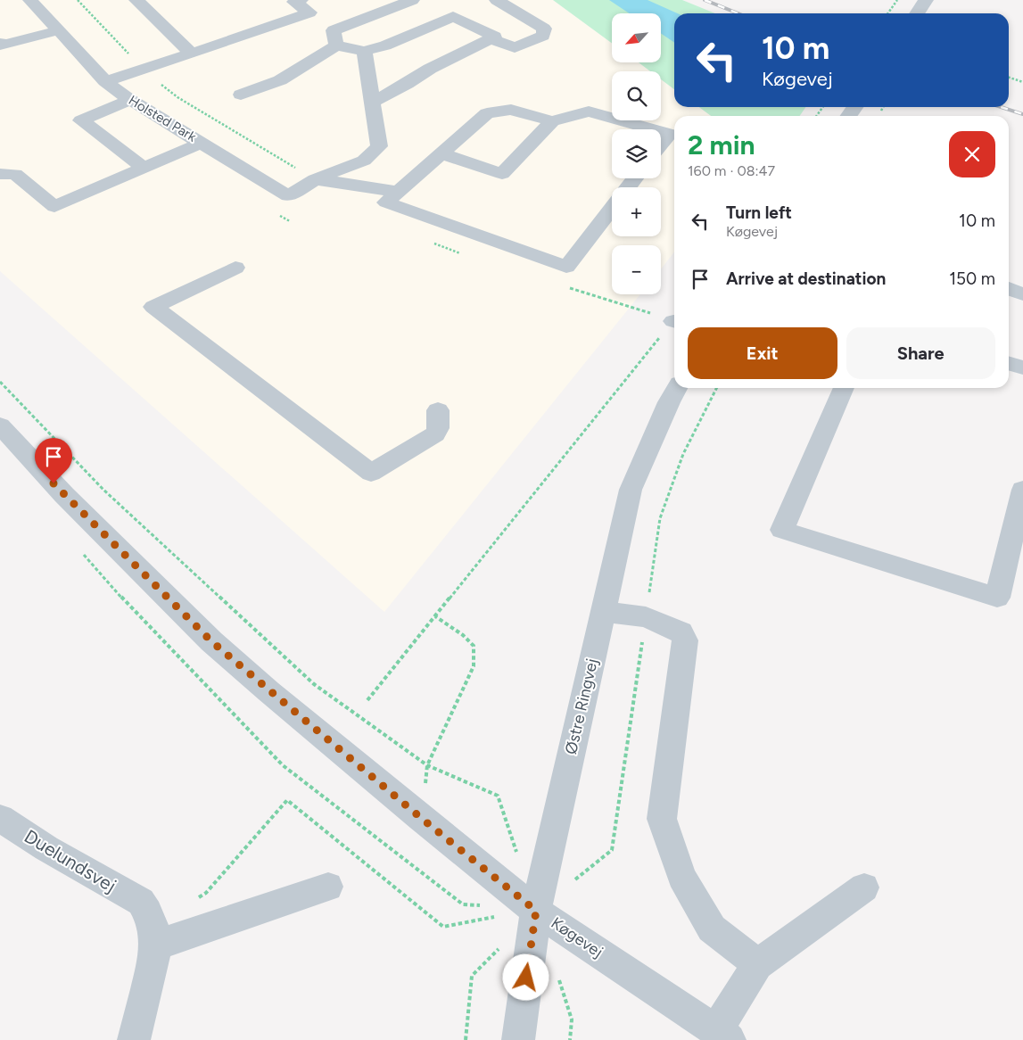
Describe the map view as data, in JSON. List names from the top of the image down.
{
  "streets": {
    "street": [
      "Holsted Park",
      "Østre Ringvej",
      "Duelundsvej",
      "Køgevej"
    ]
  },
  "crossings": [
    ["Østre Ringvej", "Køgevej"]
  ],
  "north": "bottom left",
  "page": {
    "map_buttons": ["+", "−"],
    "turn": ["10 m", "Køgevej"],
    "heading": ["2 min", "160 m · 08:47"],
    "list": [
      {
        "name": "Turn left",
        "note": "Køgevej",
        "value": "10 m"
      },
      {
        "name": "Arrive at destination",
        "value": "150 m"
      }
    ],
    "buttons": ["Exit", "Share"]
  }
}
